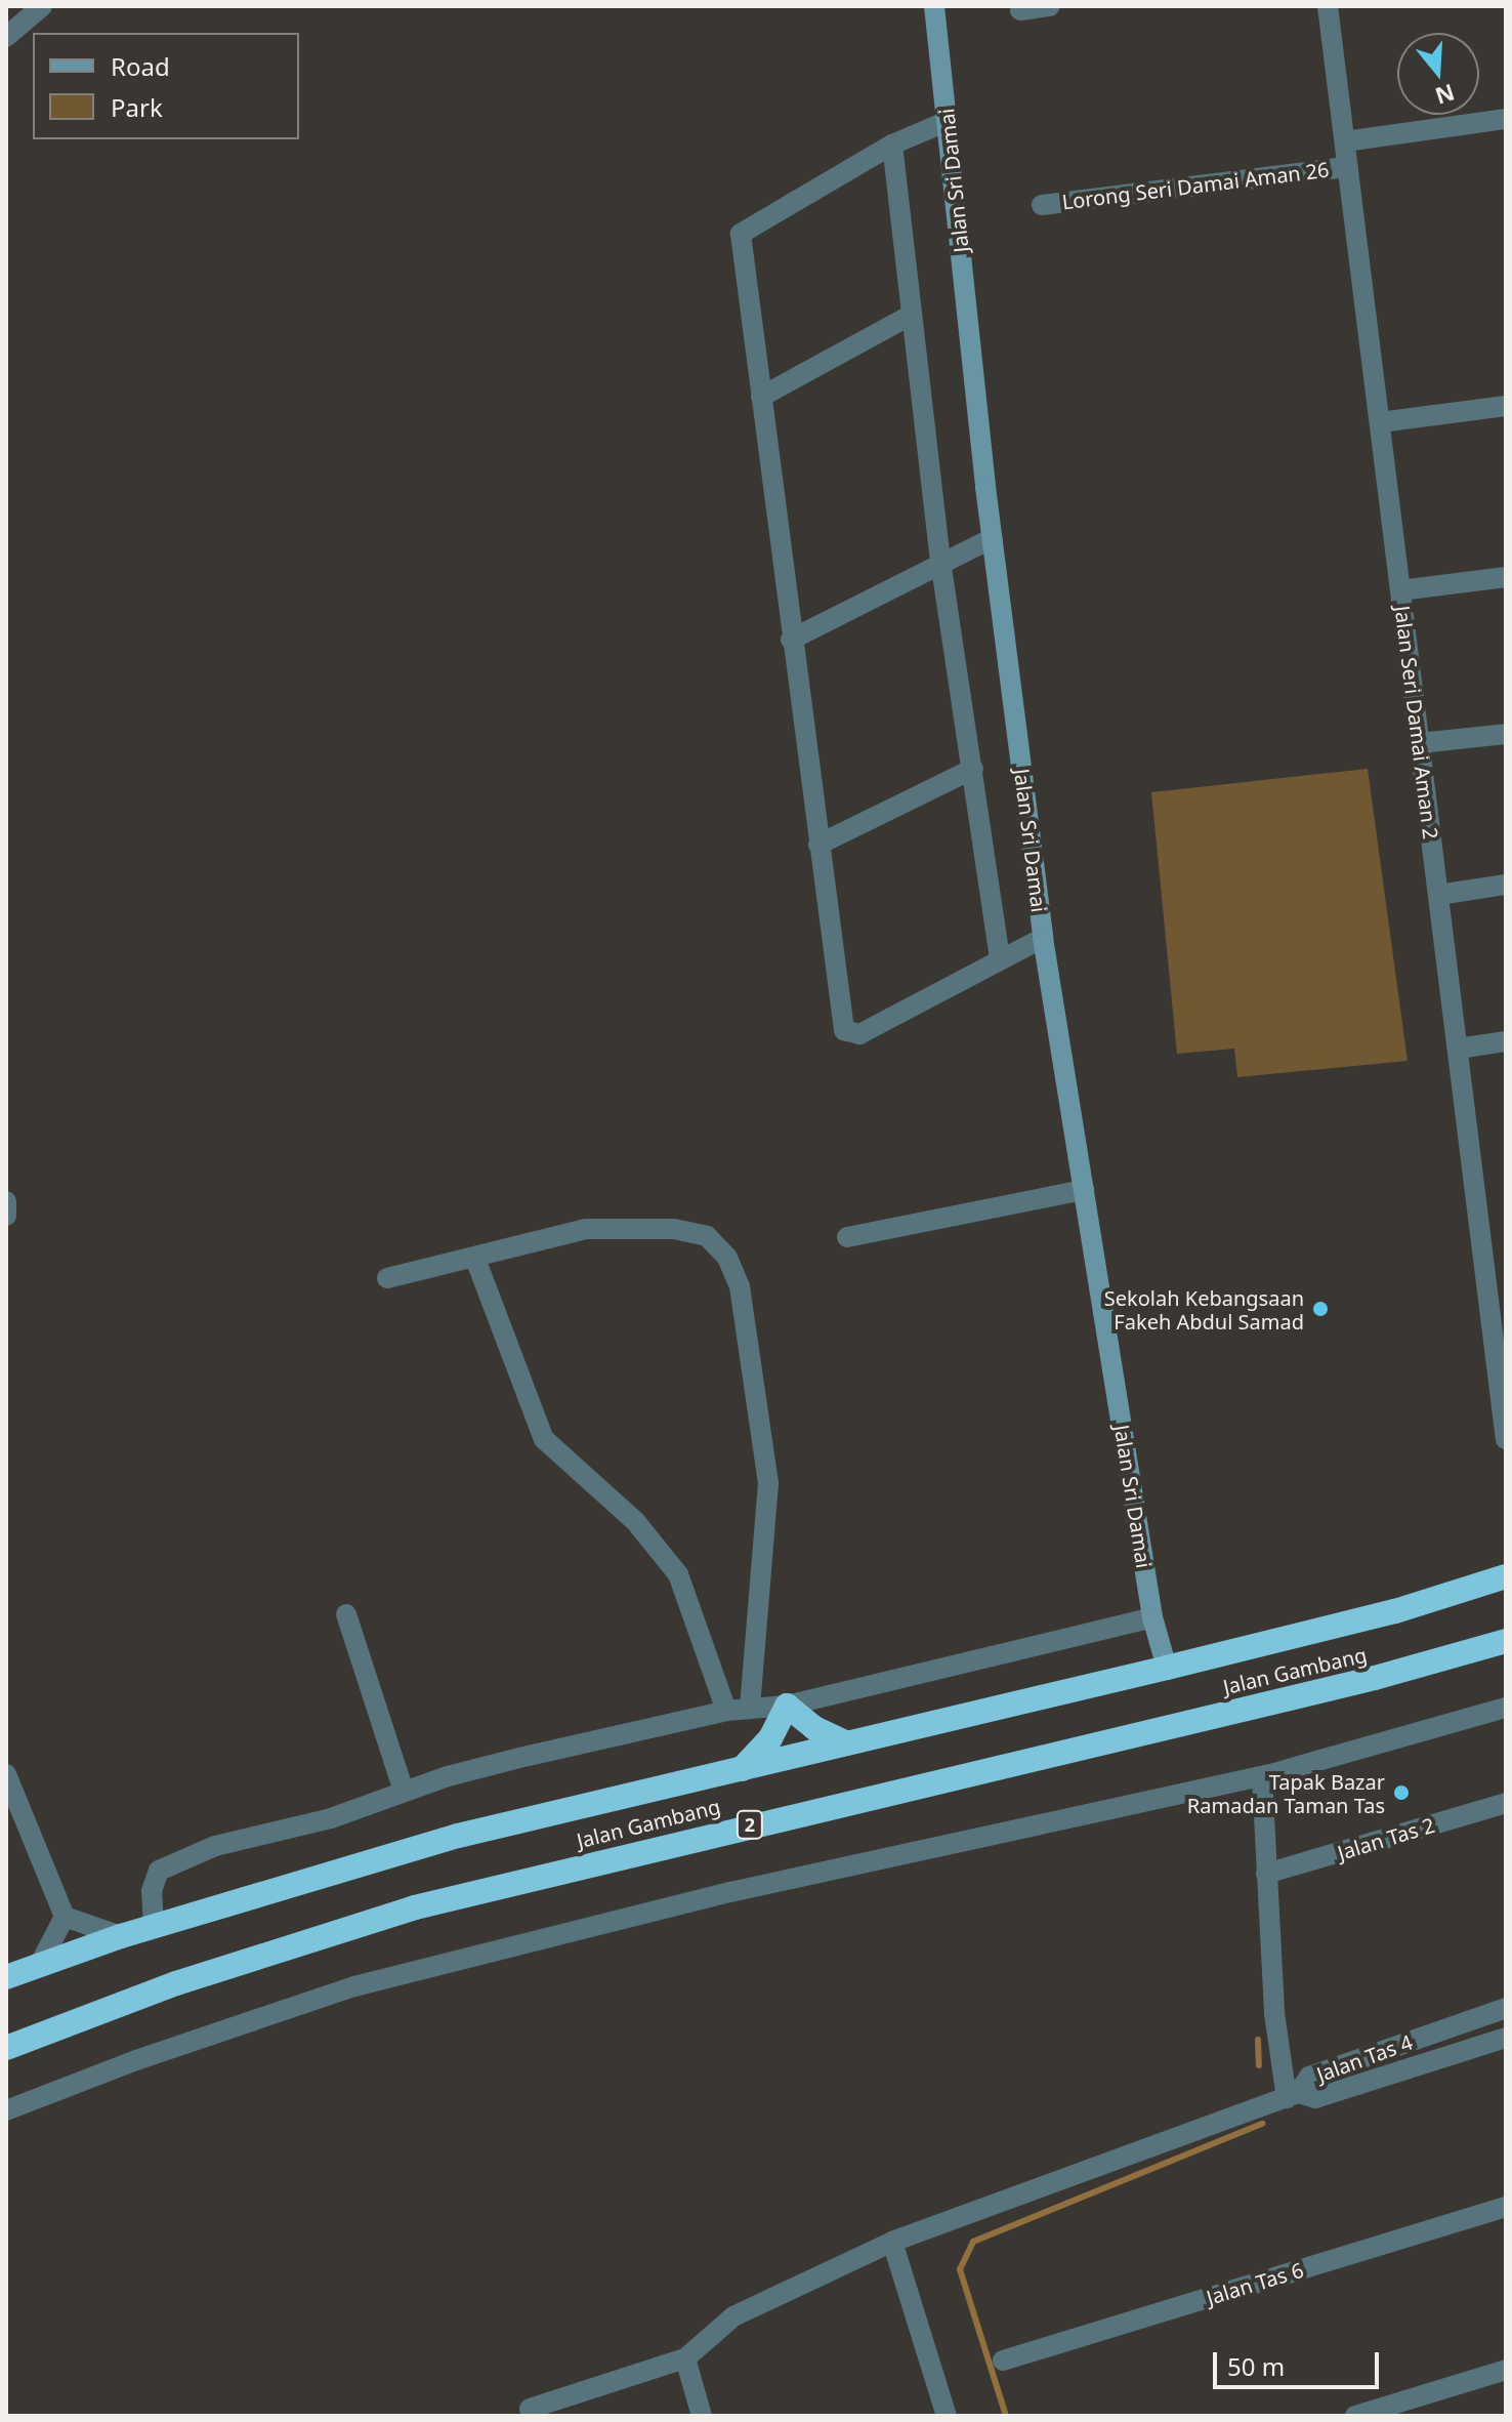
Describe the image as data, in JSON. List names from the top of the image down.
{
  "streets": {
    "highway": ["Jalan Gambang", "2"],
    "street": [
      "Jalan Sri Damai",
      "Lorong Seri Damai Aman 26",
      "Jalan Seri Damai Aman 2",
      "Jalan Tas 2",
      "Jalan Tas 4",
      "Jalan Tas 6"
    ]
  },
  "crossings": [
    ["Jalan Sri Damai", "Jalan Gambang"],
    ["Lorong Seri Damai Aman 26", "Jalan Seri Damai Aman 2"]
  ],
  "places": ["Sekolah Kebangsaan Fakeh Abdul Samad", "Tapak Bazar Ramadan Taman Tas"],
  "legend": ["Road", "Park"],
  "scale_bar": "50 m",
  "north": "bottom"
}
